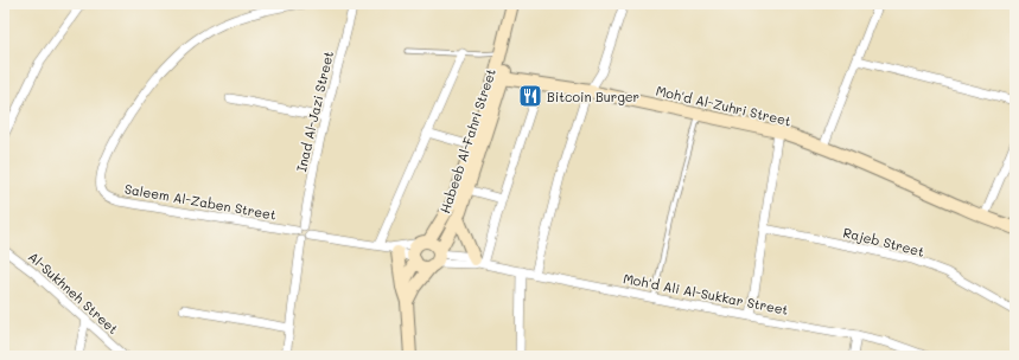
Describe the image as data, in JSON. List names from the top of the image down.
{
  "streets": {
    "street": [
      "Moh'd Al-Zuhri Street",
      "Inad Al-Jazi Street",
      "Habeeb Al-Fahri Street",
      "Saleem Al-Zaben Street",
      "Rajeb Street",
      "Al-Sukhneh Street",
      "Moh'd Ali Al-Sukkar Street"
    ]
  },
  "crossings": [
    ["Moh'd Al-Zuhri Street", "Habeeb Al-Fahri Street"],
    ["Inad Al-Jazi Street", "Saleem Al-Zaben Street"],
    ["Habeeb Al-Fahri Street", "Moh'd Ali Al-Sukkar Street"]
  ],
  "places": {
    "restaurant": ["Bitcoin Burger"]
  }
}
